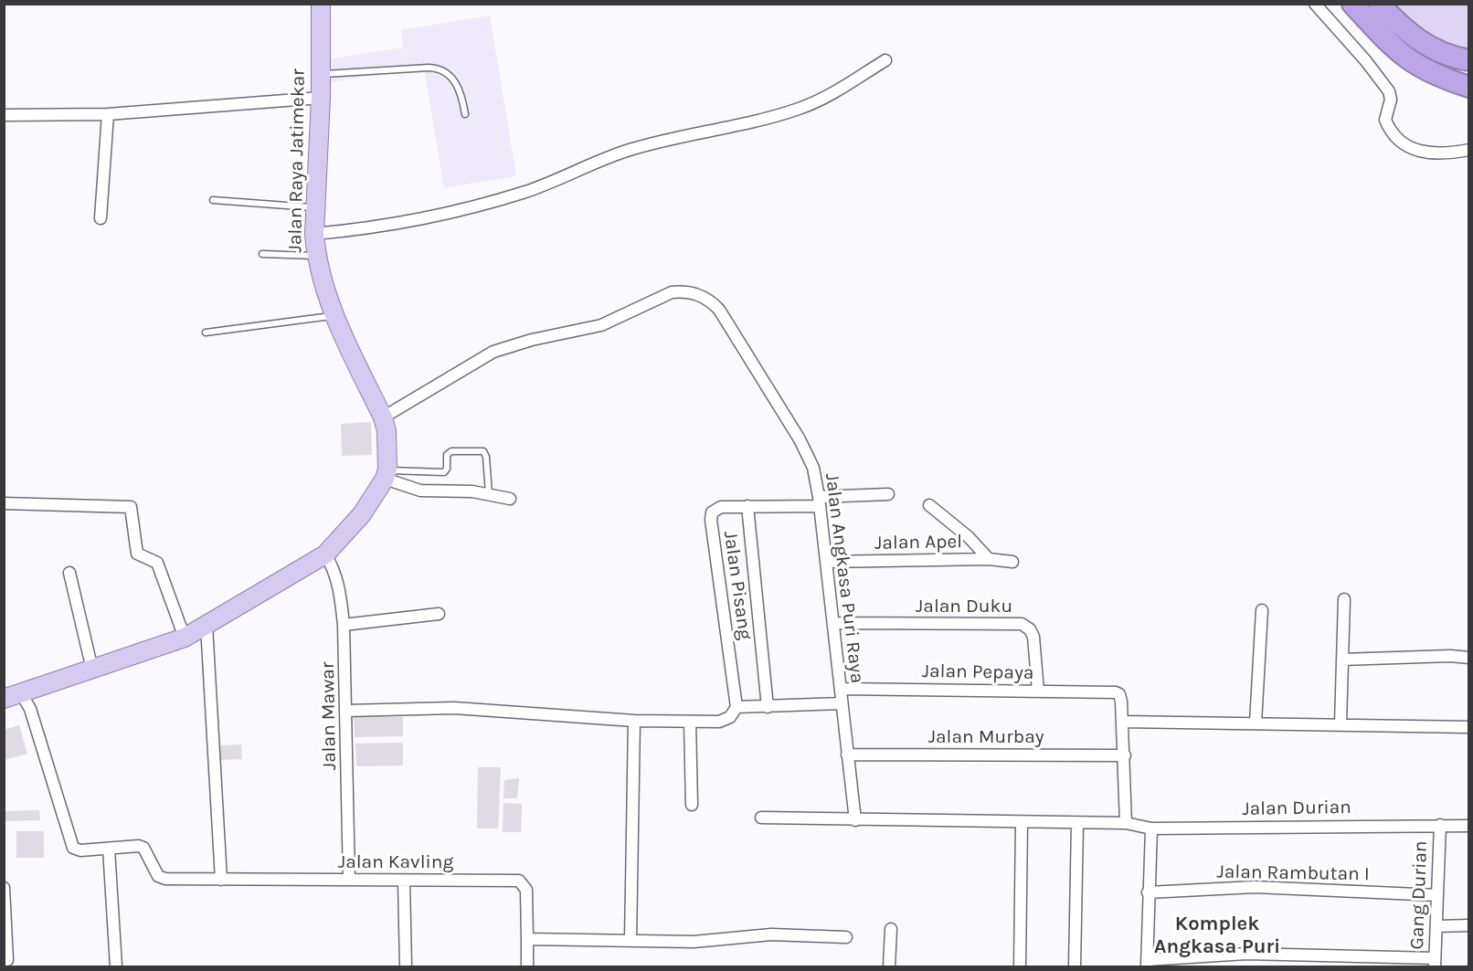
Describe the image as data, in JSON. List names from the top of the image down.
{
  "streets": {
    "main road": ["Jalan Raya Jatimekar"],
    "street": [
      "Jalan Apel",
      "Jalan Angkasa Puri Raya",
      "Jalan Pisang",
      "Jalan Duku",
      "Jalan Pepaya",
      "Jalan Mawar",
      "Jalan Murbay",
      "Jalan Durian",
      "Jalan Kavling",
      "Jalan Rambutan I",
      "Gang Durian"
    ]
  },
  "crossings": [
    ["Jalan Raya Jatimekar", "Jalan Angkasa Puri Raya"],
    ["Jalan Apel", "Jalan Angkasa Puri Raya"],
    ["Jalan Angkasa Puri Raya", "Jalan Pisang"],
    ["Jalan Angkasa Puri Raya", "Jalan Duku"],
    ["Jalan Angkasa Puri Raya", "Jalan Pepaya"],
    ["Jalan Angkasa Puri Raya", "Jalan Murbay"],
    ["Jalan Angkasa Puri Raya", "Jalan Durian"],
    ["Jalan Duku", "Jalan Pepaya"],
    ["Jalan Mawar", "Jalan Kavling"],
    ["Jalan Durian", "Gang Durian"],
    ["Jalan Rambutan I", "Gang Durian"]
  ],
  "districts": ["Komplek Angkasa Puri"]
}
